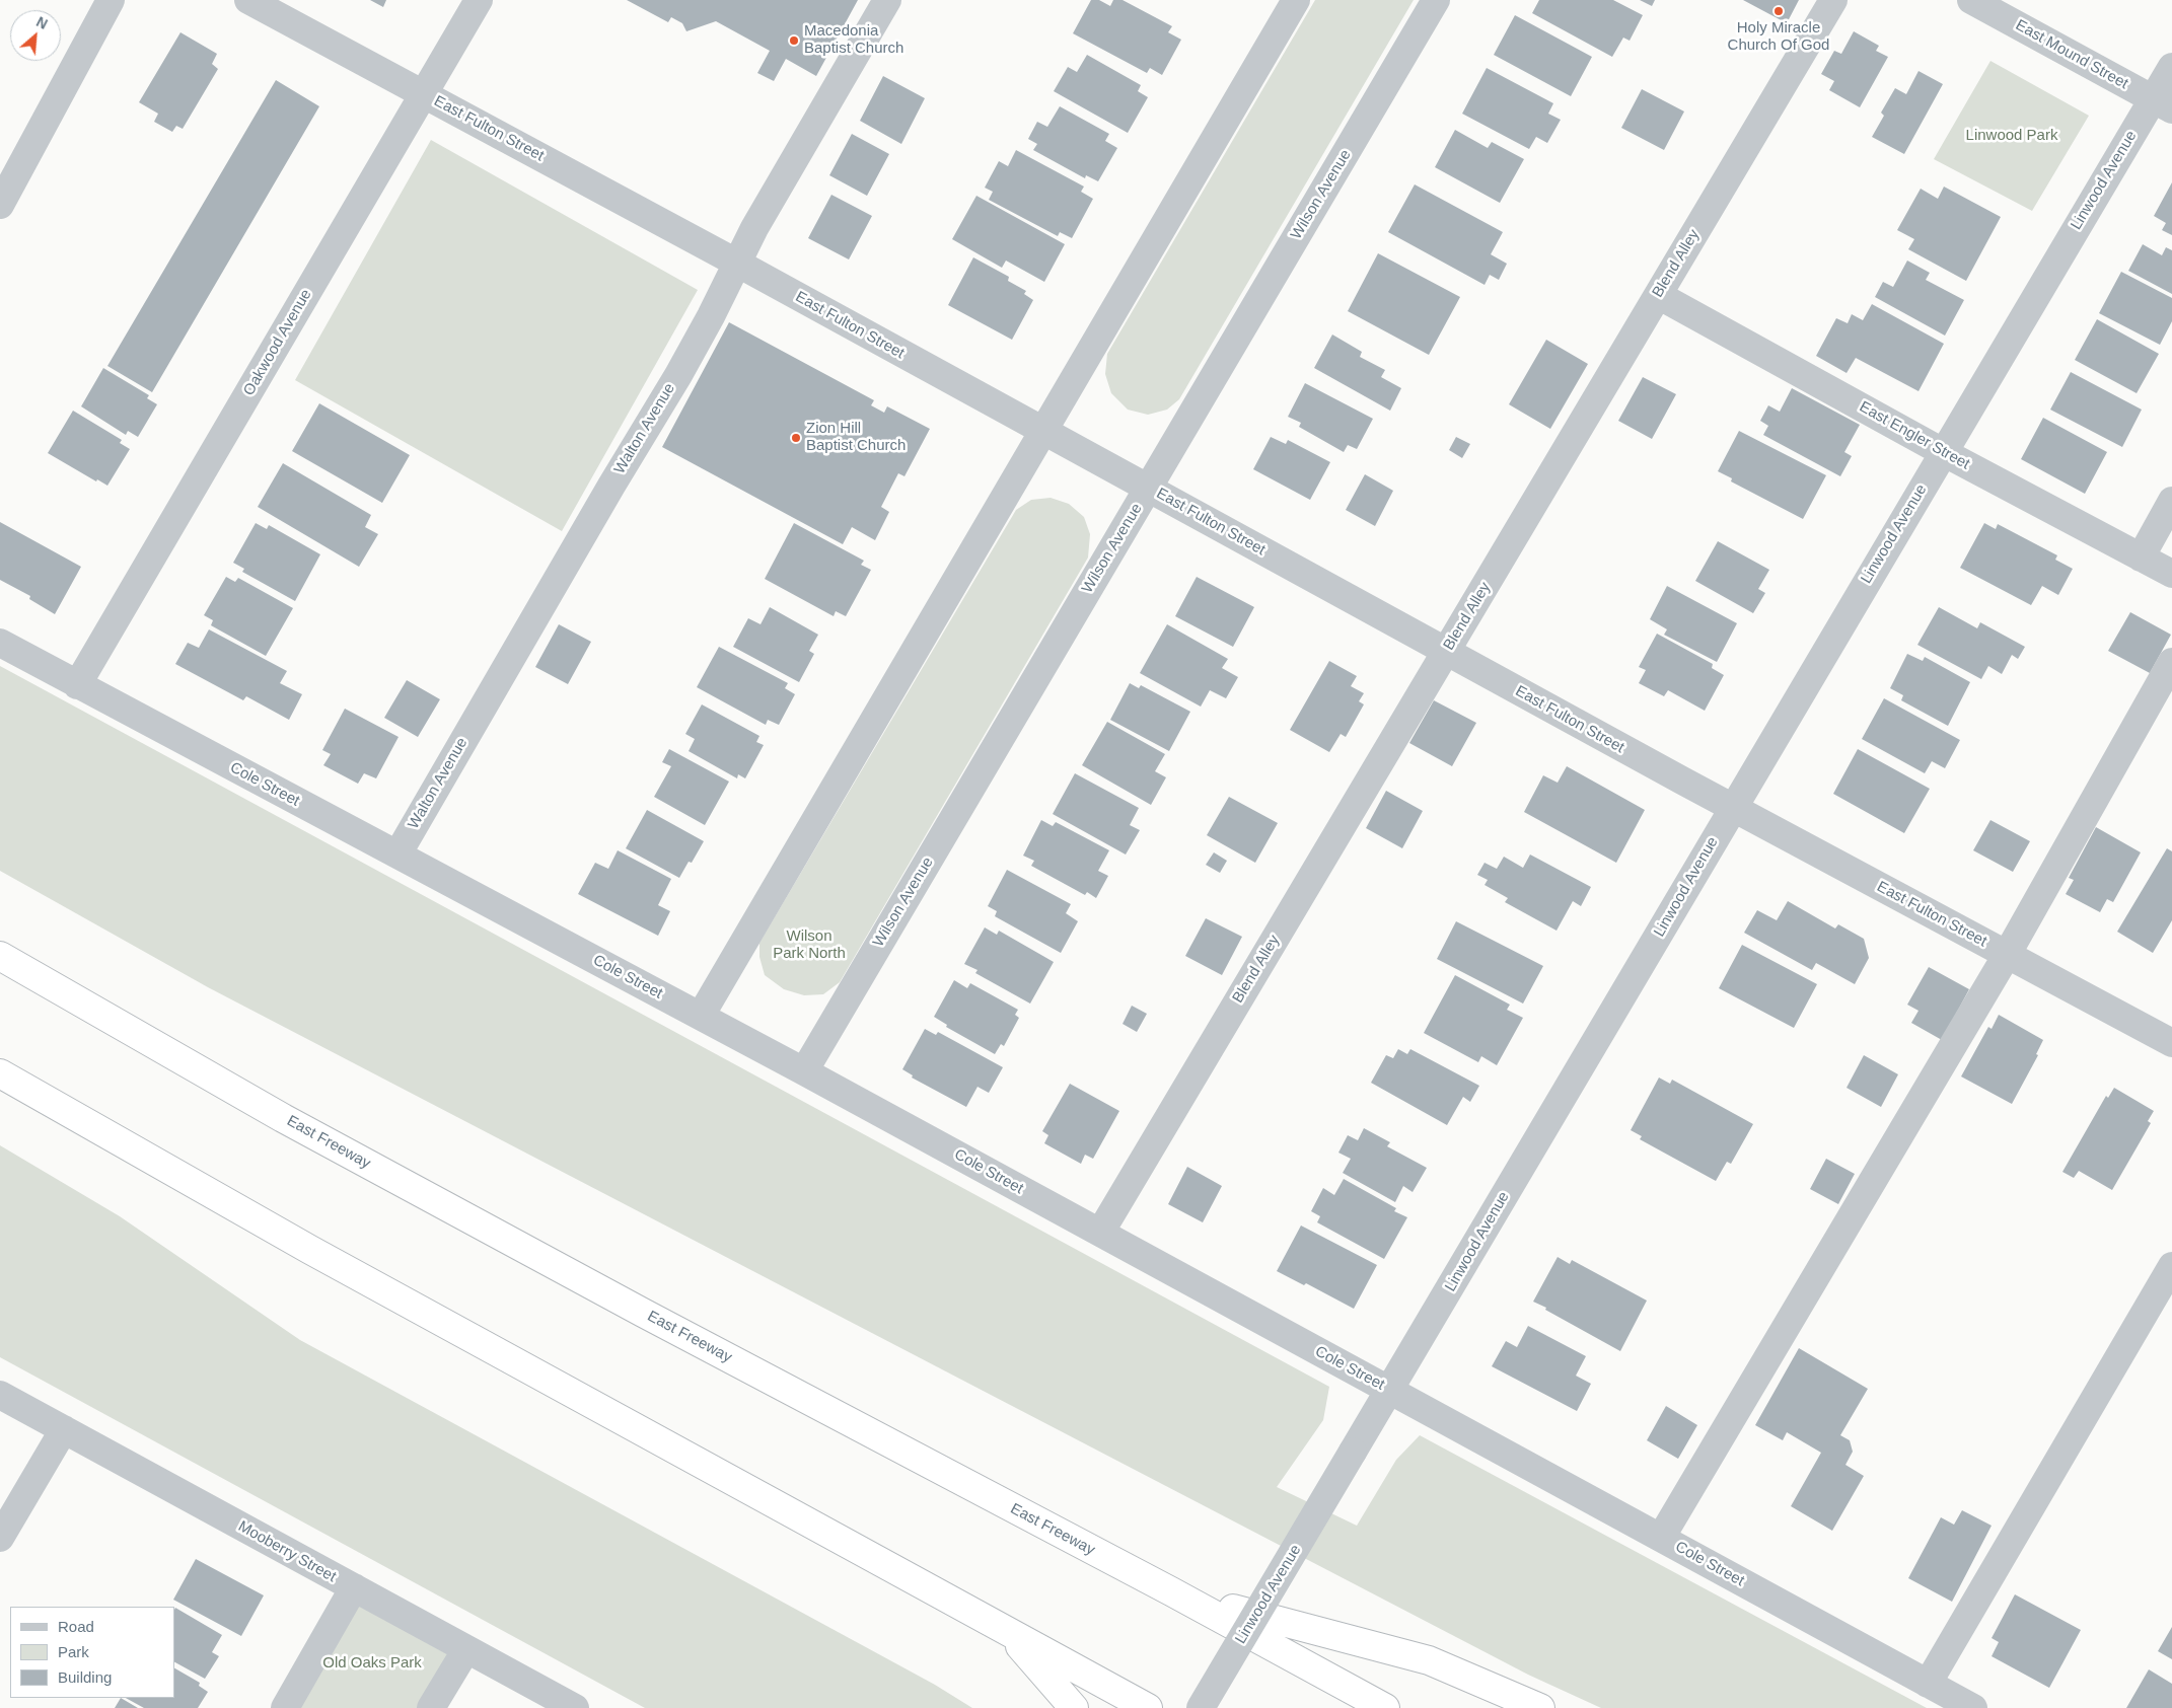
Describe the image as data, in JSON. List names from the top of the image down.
{
  "streets": {
    "highway": ["East Freeway"],
    "street": [
      "East Mound Street",
      "East Fulton Street",
      "Linwood Avenue",
      "Wilson Avenue",
      "Blend Alley",
      "Oakwood Avenue",
      "Walton Avenue",
      "East Engler Street",
      "Cole Street",
      "Mooberry Street"
    ]
  },
  "crossings": [
    ["East Mound Street", "Linwood Avenue"],
    ["East Fulton Street", "Linwood Avenue"],
    ["East Fulton Street", "Wilson Avenue"],
    ["East Fulton Street", "Blend Alley"],
    ["East Fulton Street", "Oakwood Avenue"],
    ["East Fulton Street", "Walton Avenue"],
    ["Linwood Avenue", "East Engler Street"],
    ["Linwood Avenue", "Cole Street"],
    ["Wilson Avenue", "Cole Street"],
    ["Blend Alley", "East Engler Street"],
    ["Blend Alley", "Cole Street"],
    ["Oakwood Avenue", "Cole Street"],
    ["Walton Avenue", "Cole Street"]
  ],
  "parks": ["Linwood Park", "Wilson Park North", "Old Oaks Park"],
  "places": ["Holy Miracle Church Of God", "Macedonia Baptist Church", "Zion Hill Baptist Church"],
  "legend": ["Road", "Park", "Building"],
  "north": "top right"
}
